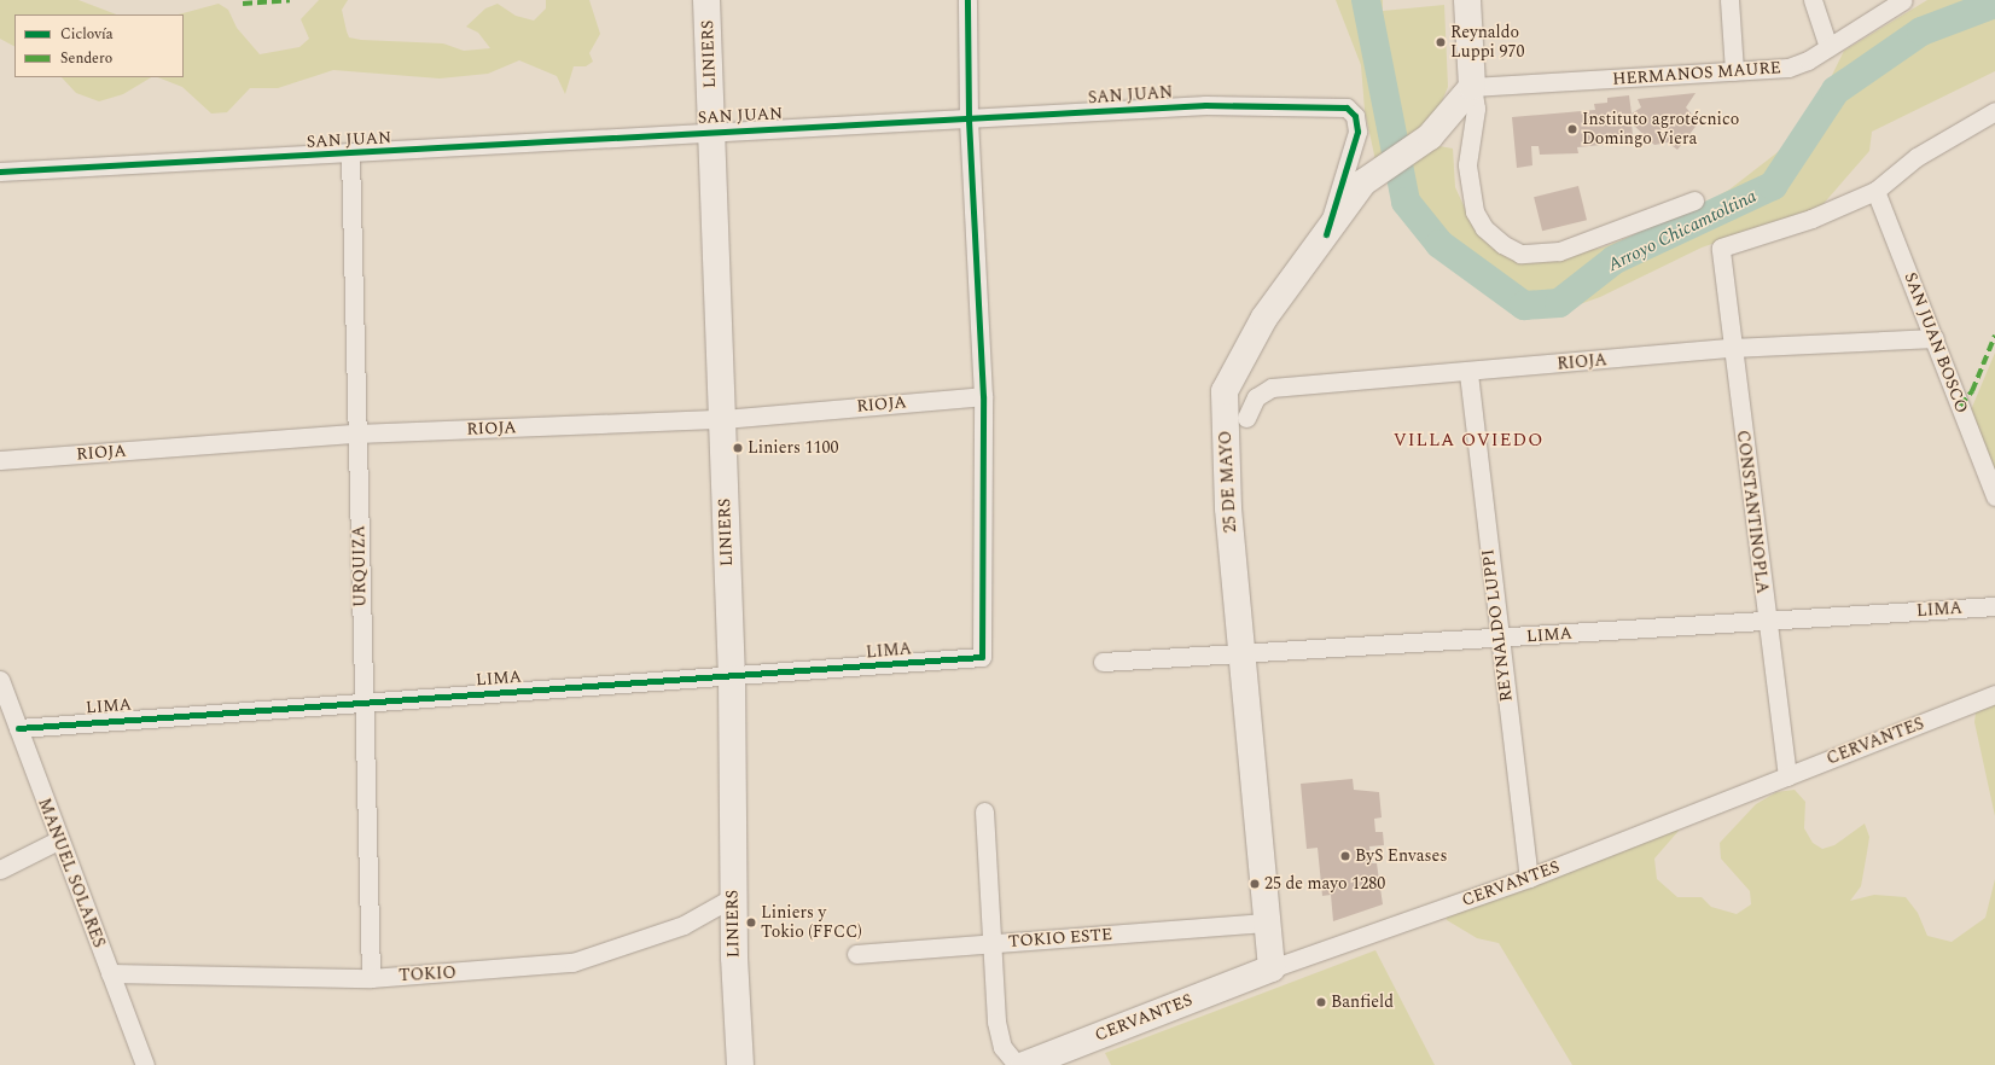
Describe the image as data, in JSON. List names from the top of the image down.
{
  "streets": {
    "street": [
      "LINIERS",
      "HERMANOS MAURE",
      "SAN JUAN",
      "SAN JUAN BOSCO",
      "RIOJA",
      "25 DE MAYO",
      "CONSTANTINOPLA",
      "URQUIZA",
      "LIMA",
      "REYNALDO LUPPI",
      "CERVANTES",
      "MANUEL SOLARES",
      "TOKIO ESTE",
      "TOKIO"
    ]
  },
  "crossings": [
    ["LINIERS", "SAN JUAN"],
    ["LINIERS", "RIOJA"],
    ["LINIERS", "LIMA"],
    ["LINIERS", "TOKIO"],
    ["HERMANOS MAURE", "25 DE MAYO"],
    ["SAN JUAN", "25 DE MAYO"],
    ["SAN JUAN", "URQUIZA"],
    ["SAN JUAN BOSCO", "RIOJA"],
    ["SAN JUAN BOSCO", "CONSTANTINOPLA"],
    ["RIOJA", "CONSTANTINOPLA"],
    ["RIOJA", "URQUIZA"],
    ["RIOJA", "LIMA"],
    ["RIOJA", "REYNALDO LUPPI"],
    ["25 DE MAYO", "LIMA"],
    ["25 DE MAYO", "CERVANTES"],
    ["25 DE MAYO", "TOKIO ESTE"],
    ["CONSTANTINOPLA", "LIMA"],
    ["CONSTANTINOPLA", "CERVANTES"],
    ["URQUIZA", "LIMA"],
    ["URQUIZA", "TOKIO"],
    ["LIMA", "REYNALDO LUPPI"],
    ["LIMA", "MANUEL SOLARES"],
    ["REYNALDO LUPPI", "CERVANTES"],
    ["MANUEL SOLARES", "TOKIO"]
  ],
  "districts": ["VILLA OVIEDO"],
  "water": ["Arroyo Chicamtoltina"],
  "places": [
    "Reynaldo Luppi 970",
    "Instituto agrotécnico Domingo Viera",
    "Liniers 1100",
    "ByS Envases",
    "25 de mayo 1280",
    "Liniers y Tokio (FFCC)",
    "Banfield"
  ],
  "legend": ["Ciclovía", "Sendero"]
}
